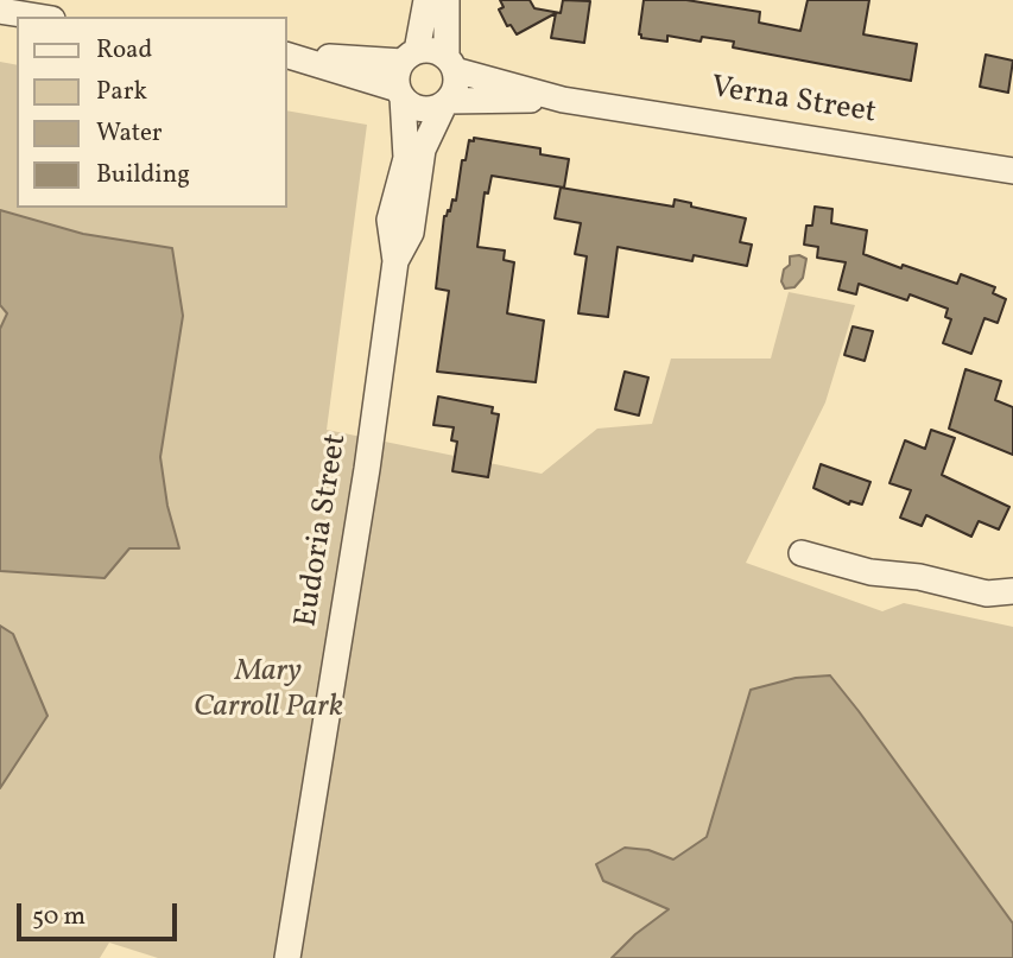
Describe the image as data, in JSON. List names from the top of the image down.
{
  "streets": {
    "street": ["Verna Street", "Eudoria Street"]
  },
  "crossings": [
    ["Verna Street", "Eudoria Street"]
  ],
  "parks": ["Mary Carroll Park"],
  "legend": [
    "Road",
    "Park",
    "Water",
    "Building"
  ],
  "scale_bar": "50 m"
}
